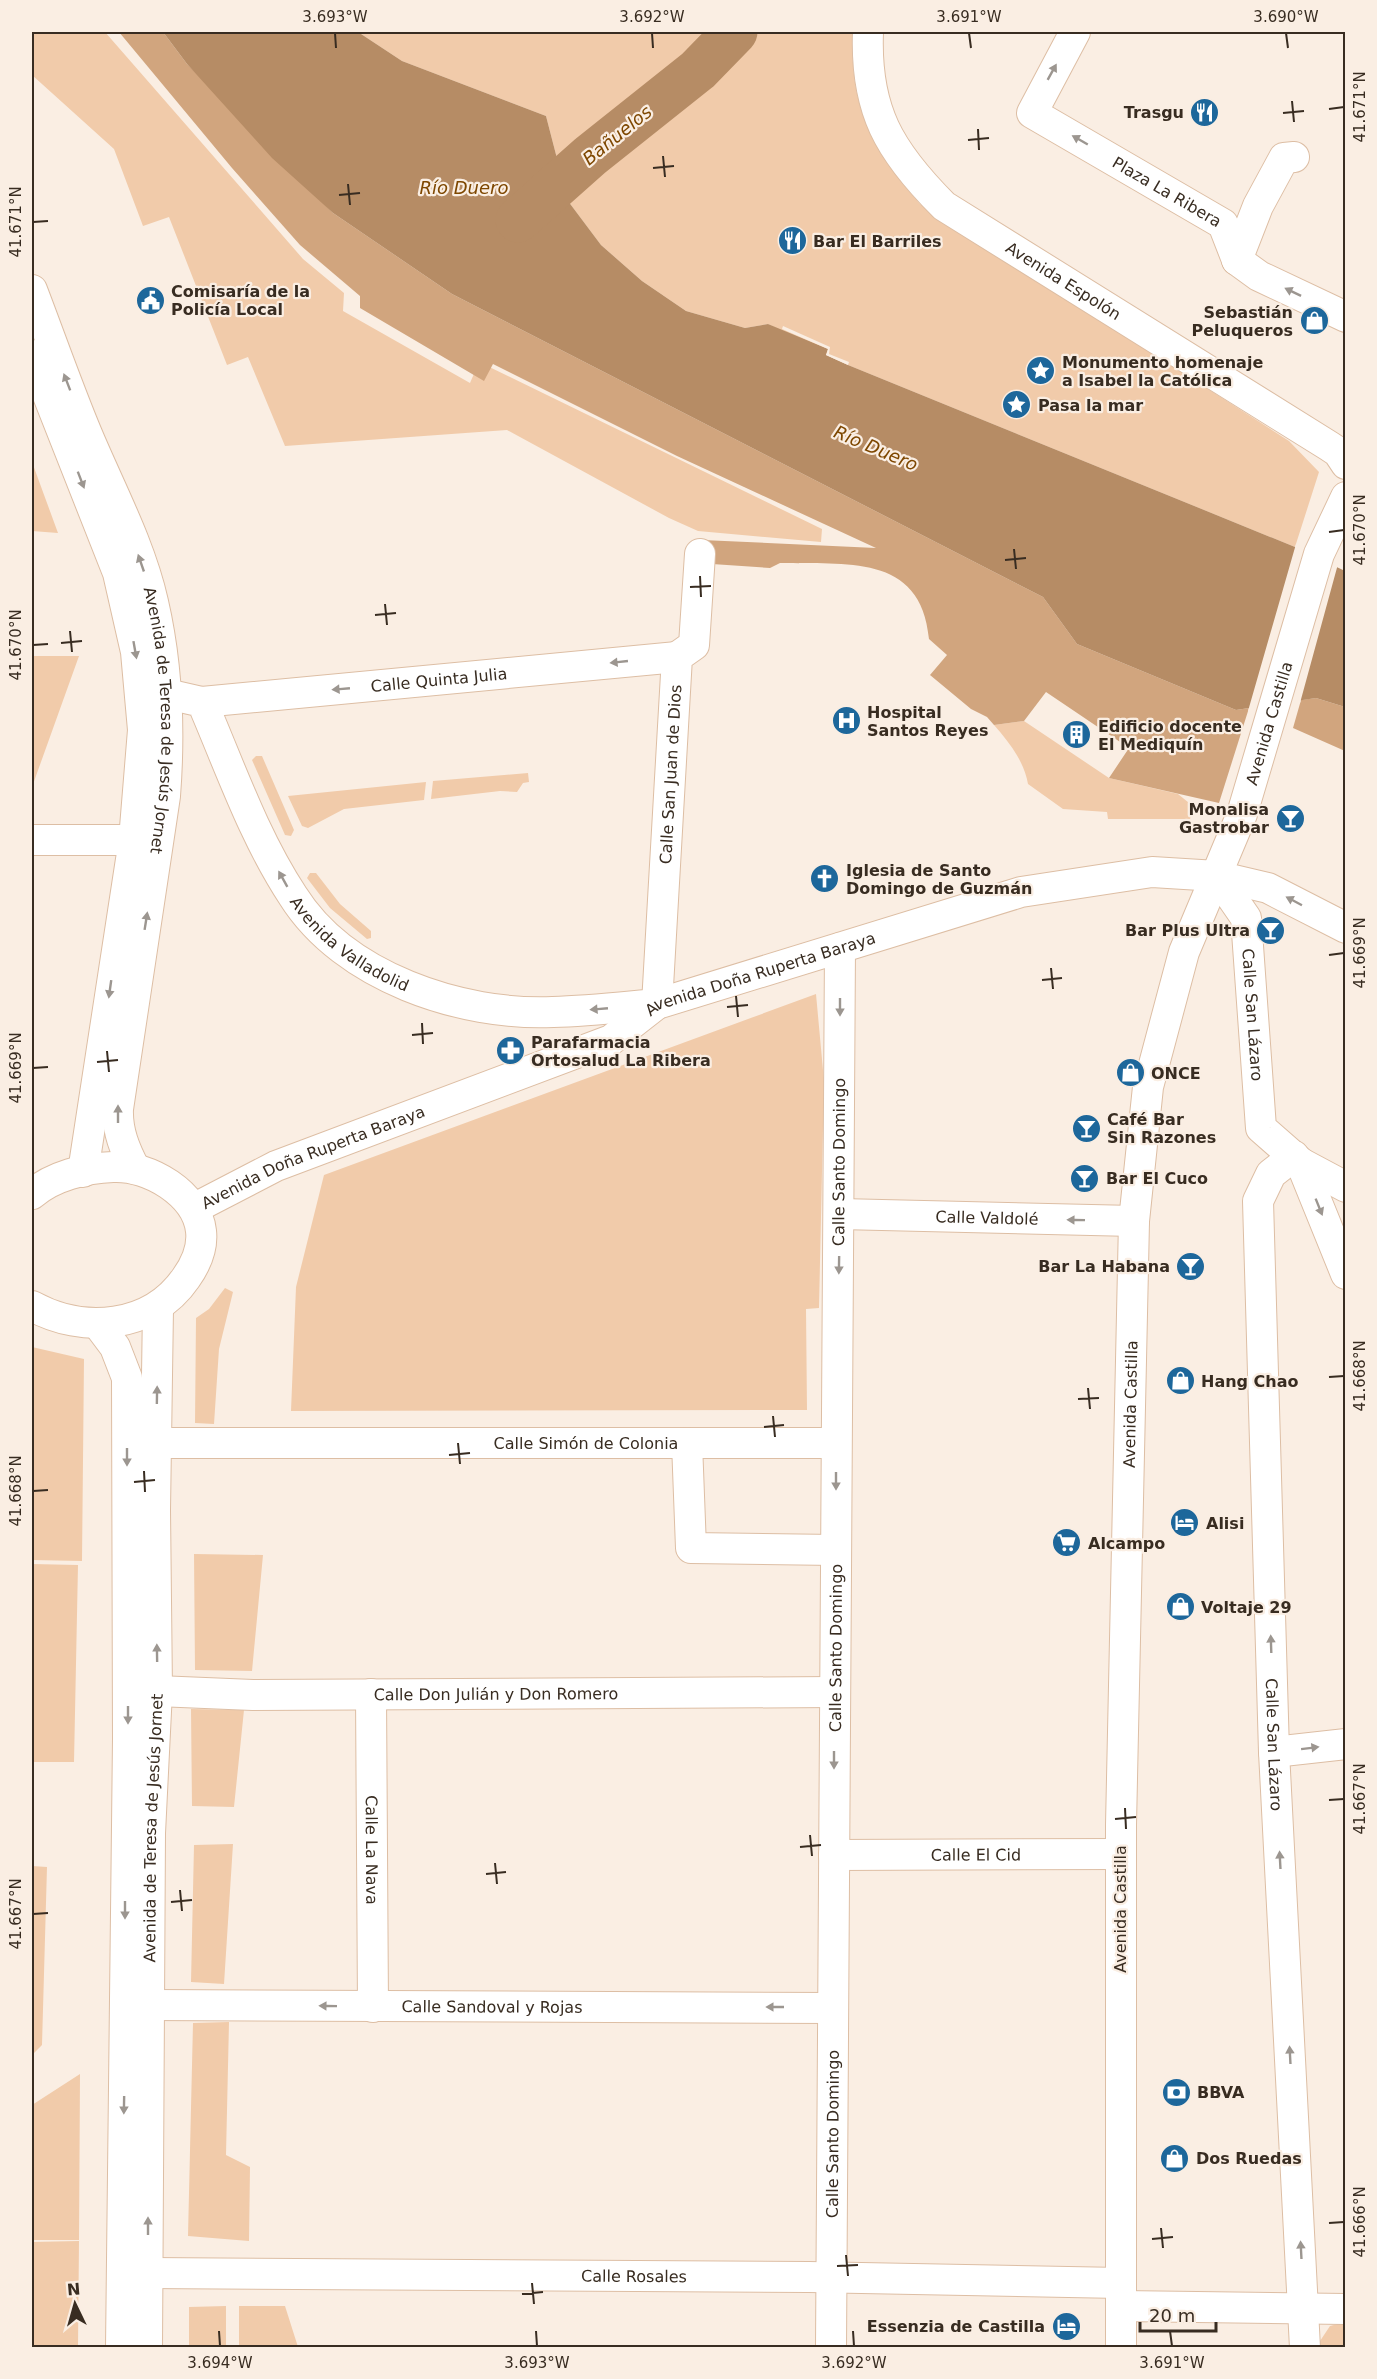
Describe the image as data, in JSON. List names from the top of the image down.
{
  "streets": {
    "street": [
      "Plaza La Ribera",
      "Avenida Espolón",
      "Calle Quinta Julia",
      "Avenida de Teresa de Jesús Jornet",
      "Avenida Castilla",
      "Calle San Juan de Dios",
      "Avenida Valladolid",
      "Avenida Doña Ruperta Baraya",
      "Calle San Lázaro",
      "Calle Santo Domingo",
      "Calle Valdolé",
      "Calle Simón de Colonia",
      "Calle Don Julián y Don Romero",
      "Calle La Nava",
      "Calle El Cid",
      "Calle Sandoval y Rojas",
      "Calle Rosales"
    ]
  },
  "crossings": [
    ["Calle Quinta Julia", "Calle San Juan de Dios"],
    ["Calle Quinta Julia", "Avenida Valladolid"],
    ["Avenida de Teresa de Jesús Jornet", "Calle Simón de Colonia"],
    ["Avenida de Teresa de Jesús Jornet", "Calle Don Julián y Don Romero"],
    ["Avenida de Teresa de Jesús Jornet", "Calle Sandoval y Rojas"],
    ["Avenida de Teresa de Jesús Jornet", "Calle Rosales"],
    ["Avenida Castilla", "Avenida Doña Ruperta Baraya"],
    ["Avenida Castilla", "Calle San Lázaro"],
    ["Avenida Castilla", "Calle Valdolé"],
    ["Avenida Castilla", "Calle El Cid"],
    ["Avenida Castilla", "Calle Rosales"],
    ["Calle San Juan de Dios", "Avenida Valladolid"],
    ["Calle San Juan de Dios", "Avenida Doña Ruperta Baraya"],
    ["Avenida Valladolid", "Avenida Doña Ruperta Baraya"],
    ["Avenida Doña Ruperta Baraya", "Calle San Lázaro"],
    ["Avenida Doña Ruperta Baraya", "Calle Santo Domingo"],
    ["Calle San Lázaro", "Calle Rosales"],
    ["Calle Santo Domingo", "Calle Valdolé"],
    ["Calle Santo Domingo", "Calle Simón de Colonia"],
    ["Calle Santo Domingo", "Calle Don Julián y Don Romero"],
    ["Calle Santo Domingo", "Calle El Cid"],
    ["Calle Santo Domingo", "Calle Sandoval y Rojas"],
    ["Calle Santo Domingo", "Calle Rosales"],
    ["Calle Don Julián y Don Romero", "Calle La Nava"],
    ["Calle La Nava", "Calle Sandoval y Rojas"]
  ],
  "one_way": [
    "Calle Quinta Julia",
    "Avenida Valladolid",
    "Calle San Lázaro",
    "Calle Santo Domingo",
    "Calle Valdolé",
    "Calle Sandoval y Rojas"
  ],
  "water": ["Bañuelos", "Río Duero"],
  "places": {
    "restaurant": ["Trasgu", "Bar El Barriles"],
    "public building": ["Comisaría de la Policía Local"],
    "shop": [
      "Sebastián Peluqueros",
      "ONCE",
      "Hang Chao",
      "Voltaje 29",
      "Dos Ruedas"
    ],
    "place": ["Monumento homenaje a Isabel la Católica", "Pasa la mar"],
    "hospital": ["Hospital Santos Reyes"],
    "building": ["Edificio docente El Mediquín"],
    "bar": [
      "Monalisa Gastrobar",
      "Bar Plus Ultra",
      "Café Bar Sin Razones",
      "Bar El Cuco",
      "Bar La Habana"
    ],
    "church": ["Iglesia de Santo Domingo de Guzmán"],
    "pharmacy": ["Parafarmacia Ortosalud La Ribera"],
    "hotel": ["Alisi", "Essenzia de Castilla"],
    "supermarket": ["Alcampo"],
    "bank": ["BBVA"]
  },
  "scale_bar": "20 m",
  "north": "top",
  "coordinates": [
    "3.693°W",
    "3.692°W",
    "3.691°W",
    "3.690°W",
    "41.671°N",
    "41.670°N",
    "41.669°N",
    "41.668°N",
    "41.667°N",
    "41.666°N",
    "3.694°W"
  ]
}
